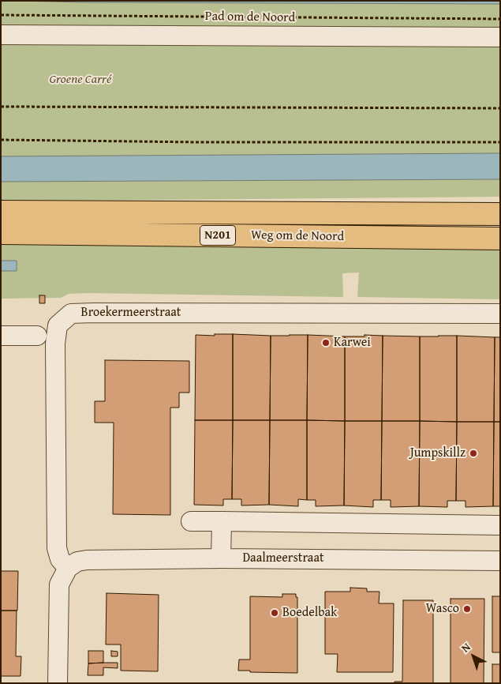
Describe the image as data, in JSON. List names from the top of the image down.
{
  "streets": {
    "highway": ["N201", "Weg om de Noord"],
    "street": ["Pad om de Noord", "Broekermeerstraat", "Daalmeerstraat"]
  },
  "crossings": [
    ["Broekermeerstraat", "Daalmeerstraat"]
  ],
  "parks": ["Groene Carré"],
  "places": [
    "Karwei",
    "Jumpskillz",
    "Wasco",
    "Boedelbak"
  ],
  "north": "top left"
}
